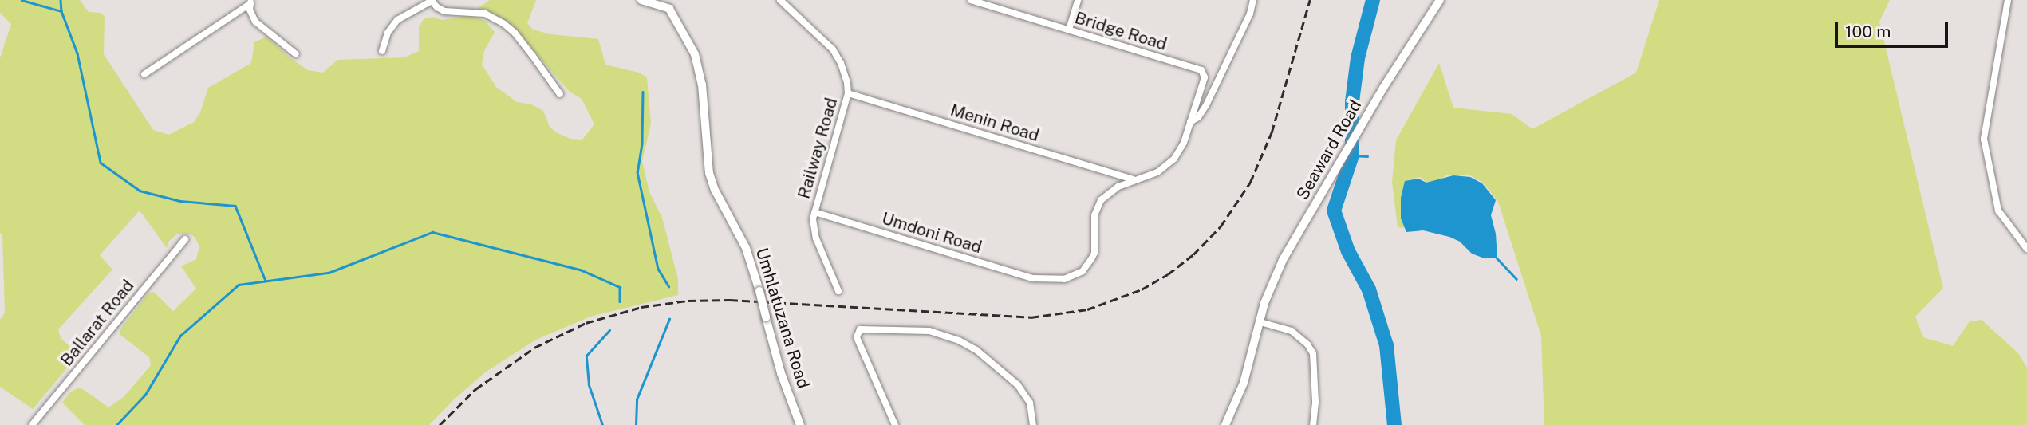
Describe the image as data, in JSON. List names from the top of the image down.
{
  "streets": {
    "street": [
      "Bridge Road",
      "Menin Road",
      "Railway Road",
      "Seaward Road",
      "Umdoni Road",
      "Umhlatuzana Road",
      "Ballarat Road"
    ]
  },
  "crossings": [
    ["Menin Road", "Railway Road"],
    ["Menin Road", "Umdoni Road"],
    ["Railway Road", "Umdoni Road"]
  ],
  "scale_bar": "100 m"
}
